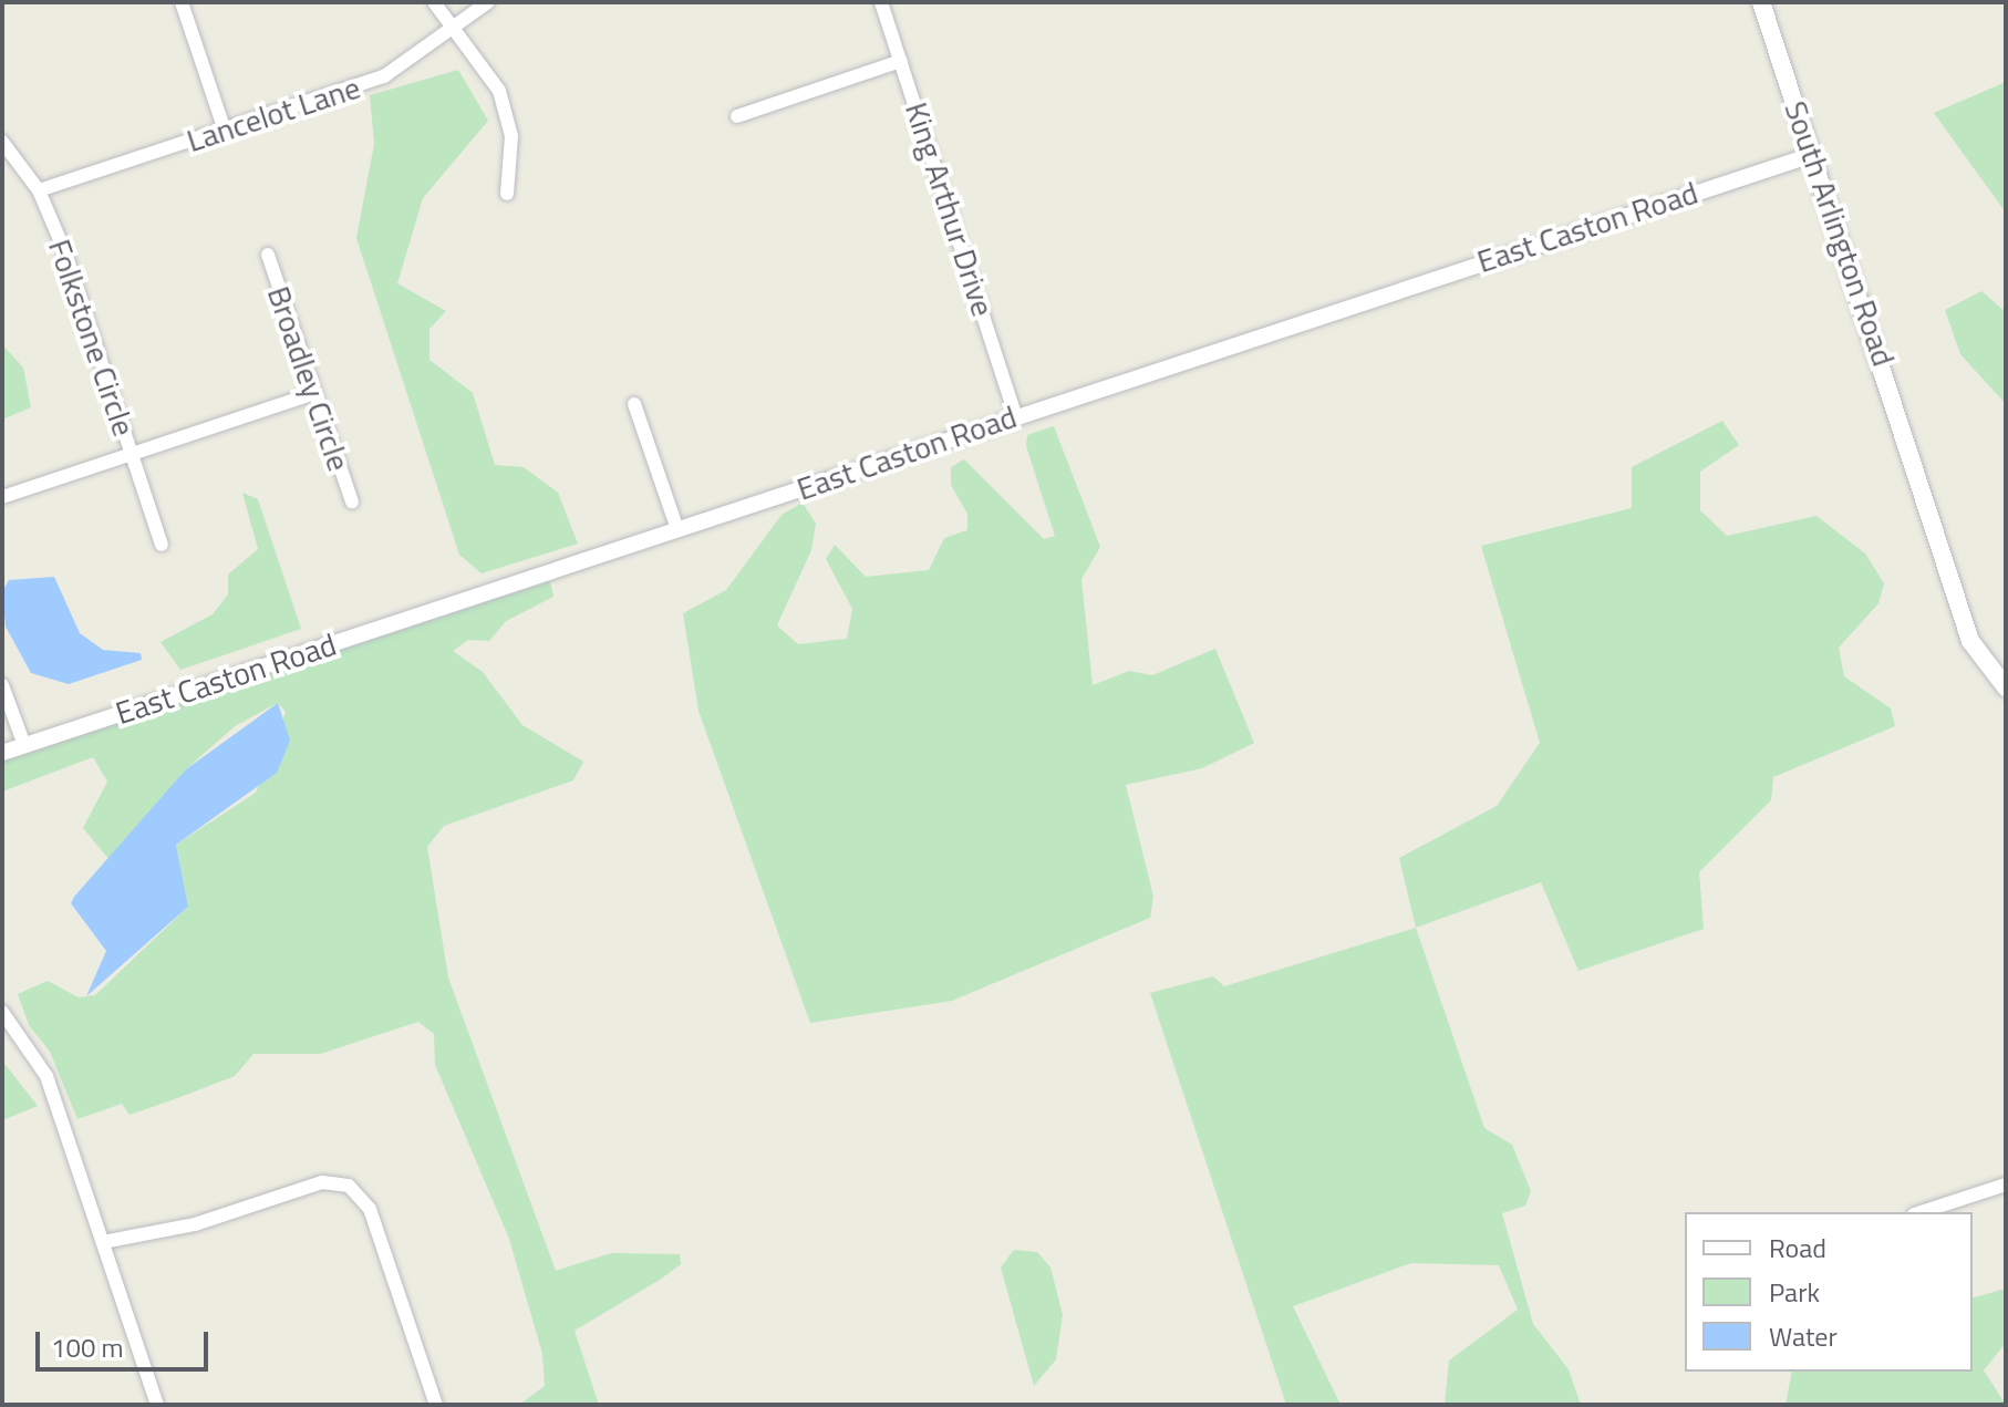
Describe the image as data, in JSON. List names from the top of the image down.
{
  "streets": {
    "main road": ["South Arlington Road"],
    "street": [
      "Lancelot Lane",
      "King Arthur Drive",
      "East Caston Road",
      "Folkstone Circle",
      "Broadley Circle"
    ]
  },
  "crossings": [
    ["Lancelot Lane", "Folkstone Circle"],
    ["King Arthur Drive", "East Caston Road"],
    ["East Caston Road", "South Arlington Road"]
  ],
  "legend": ["Road", "Park", "Water"],
  "scale_bar": "100 m"
}
